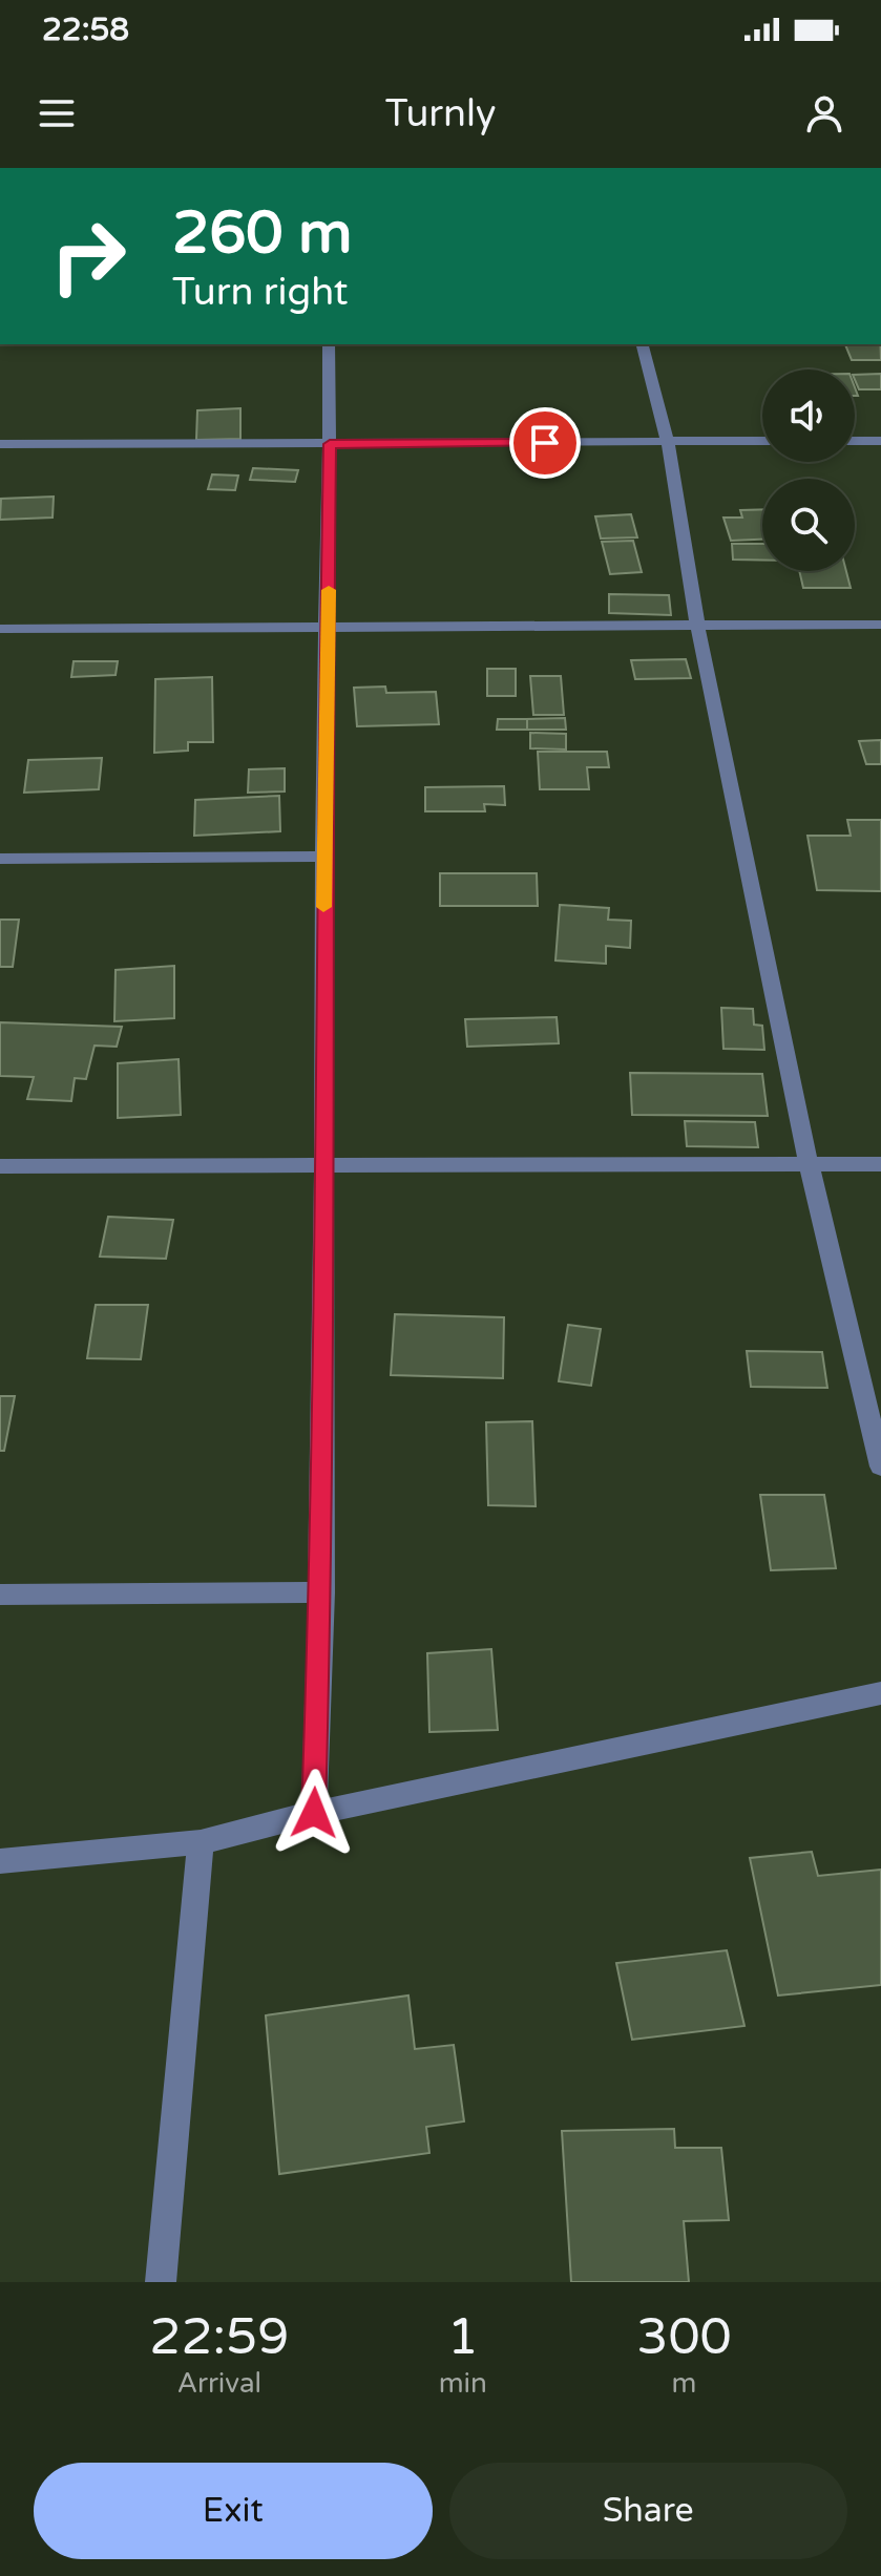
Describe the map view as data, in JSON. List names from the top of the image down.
{
  "page": {
    "status": "22:58",
    "header": "Turnly",
    "turn": ["260 m", "Turn right"],
    "eta": [
      "22:59",
      "Arrival",
      "1",
      "min",
      "300",
      "m"
    ],
    "buttons": ["Exit", "Share"]
  }
}
